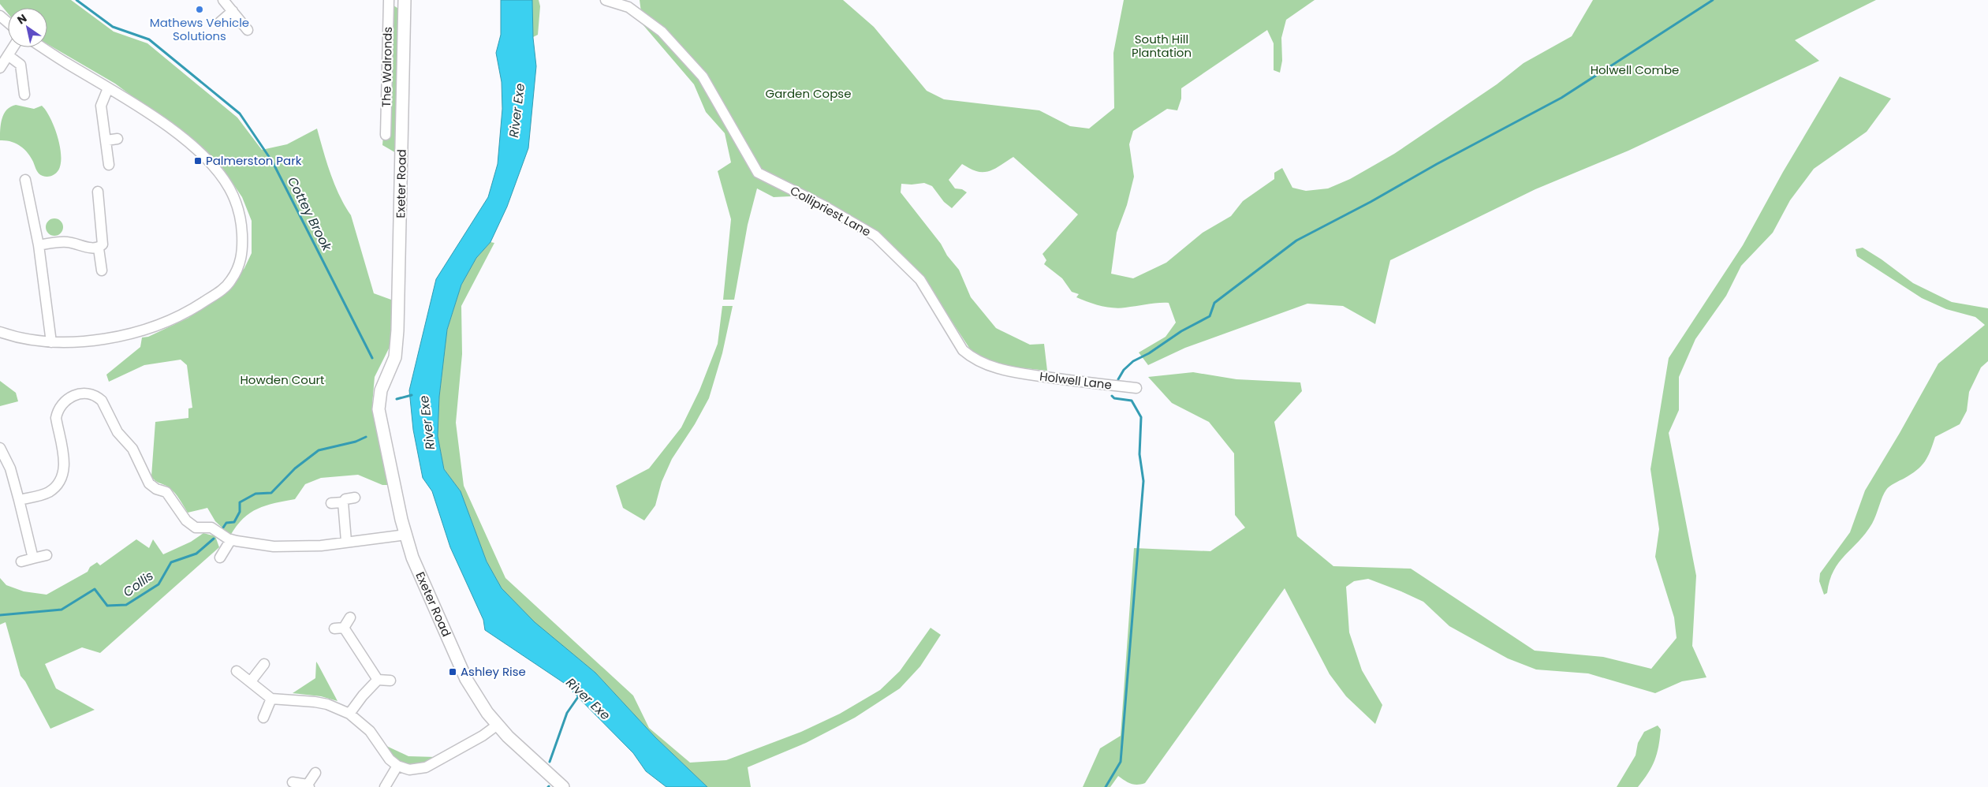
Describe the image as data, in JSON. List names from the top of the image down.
{
  "streets": {
    "main road": ["Exeter Road"],
    "street": ["The Walronds", "Collipriest Lane", "Holwell Lane"]
  },
  "crossings": [
    ["Collipriest Lane", "Holwell Lane"]
  ],
  "water": ["River Exe", "Cottey Brook", "Collis"],
  "parks": [
    "South Hill Plantation",
    "Holwell Combe",
    "Garden Copse",
    "Howden Court"
  ],
  "places": {
    "other": ["Mathews Vehicle Solutions"],
    "transit": ["Palmerston Park", "Ashley Rise"]
  },
  "north": "top left"
}
